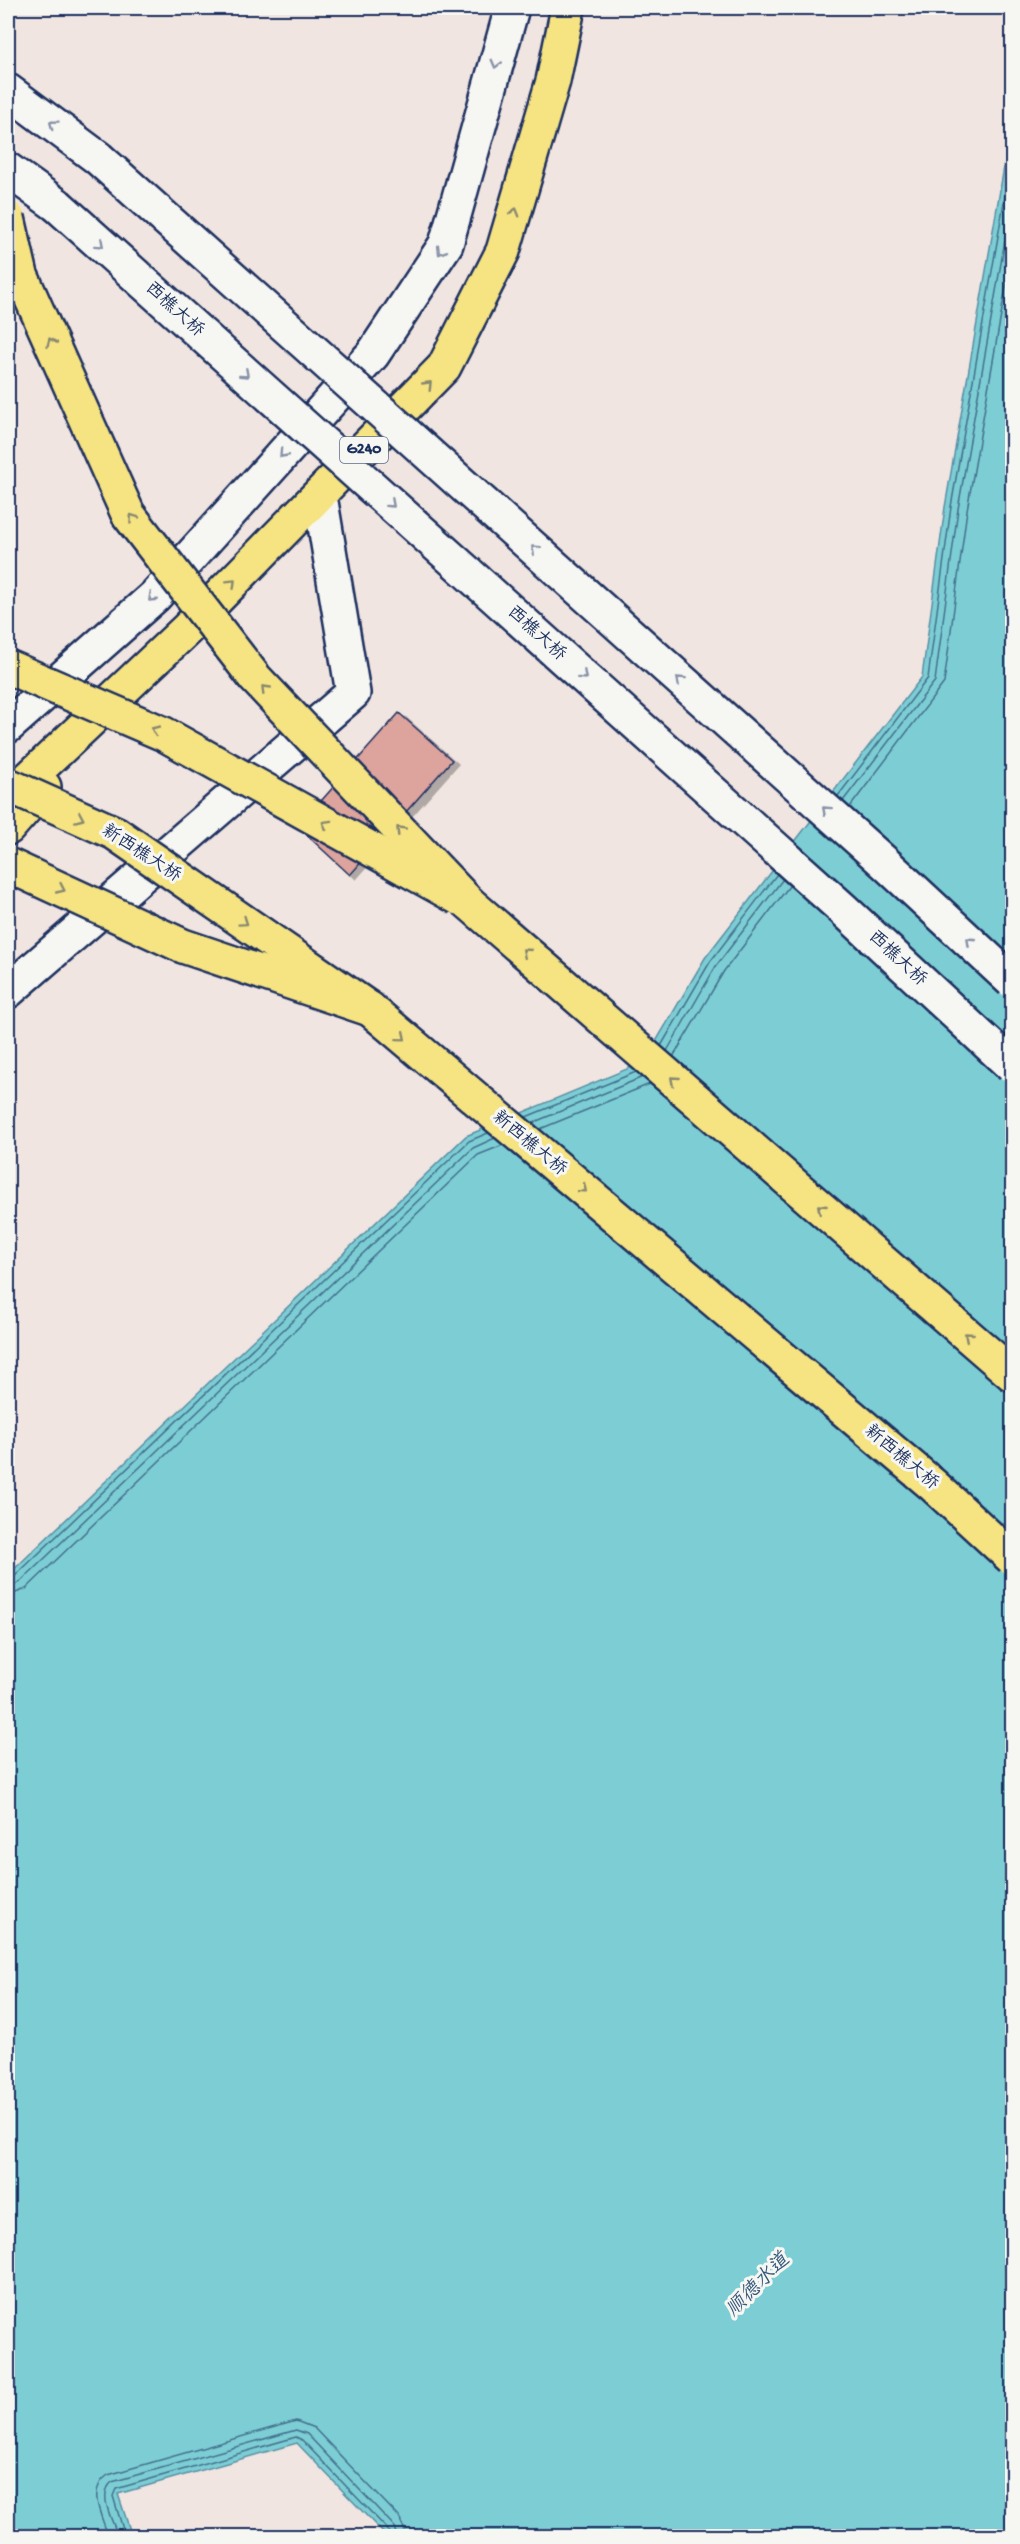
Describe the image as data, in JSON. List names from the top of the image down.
{
  "streets": {
    "main road": ["西樵大桥", "G240", "新西樵大桥"]
  },
  "water": ["顺德水道"]
}
